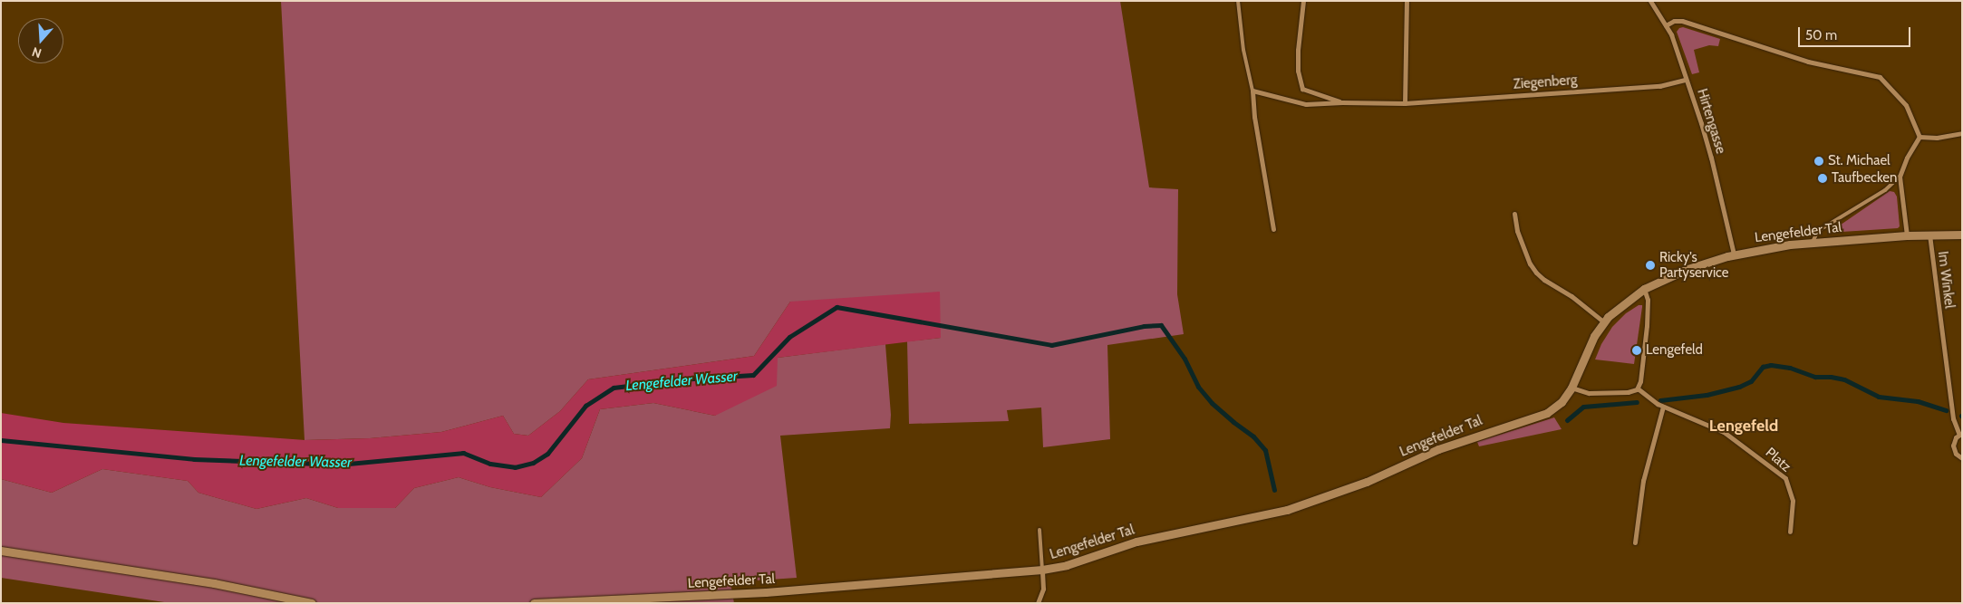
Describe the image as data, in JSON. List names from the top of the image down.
{
  "streets": {
    "street": [
      "Ziegenberg",
      "Hirtengasse",
      "Lengefelder Tal",
      "Im Winkel",
      "Platz"
    ]
  },
  "crossings": [
    ["Ziegenberg", "Hirtengasse"],
    ["Hirtengasse", "Lengefelder Tal"],
    ["Lengefelder Tal", "Im Winkel"]
  ],
  "districts": ["Lengefeld"],
  "water": ["Lengefelder Wasser"],
  "places": [
    "St. Michael",
    "Taufbecken",
    "Ricky's Partyservice",
    "Lengefeld"
  ],
  "scale_bar": "50 m",
  "north": "bottom"
}
